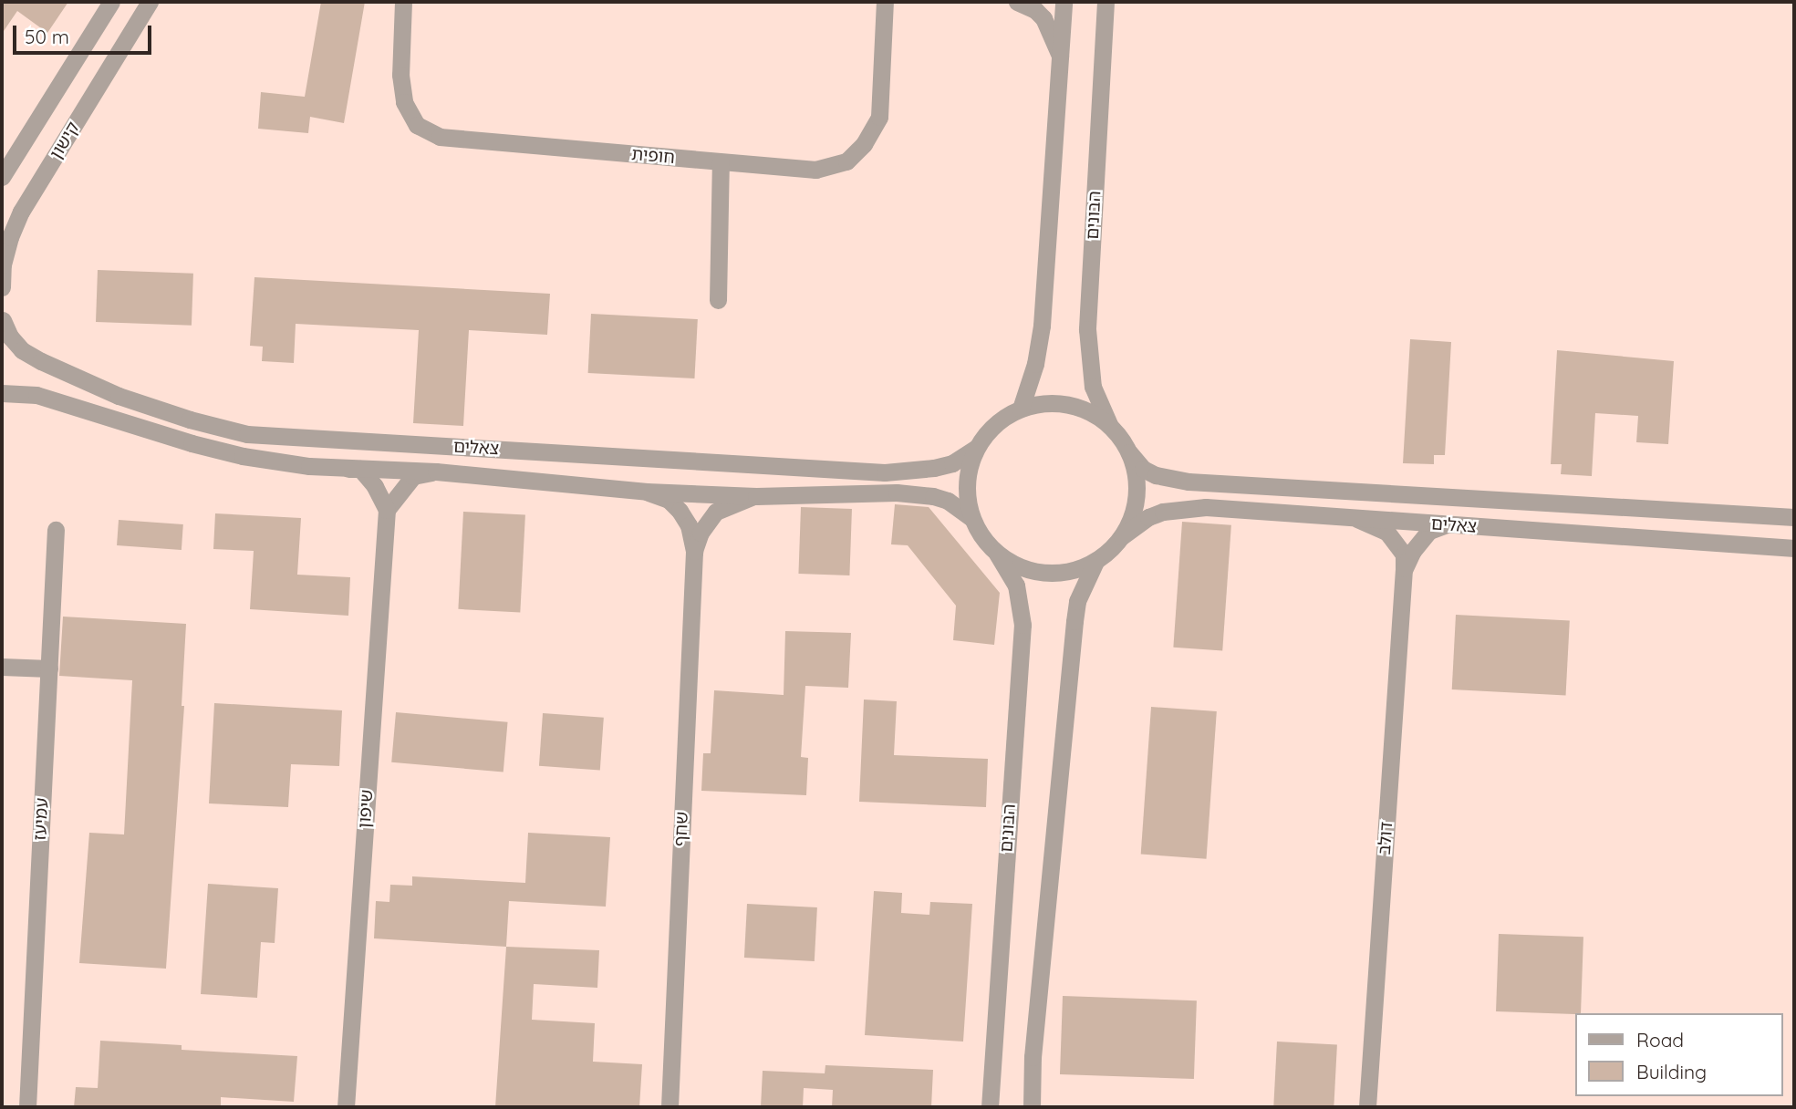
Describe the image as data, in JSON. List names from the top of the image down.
{
  "streets": {
    "street": [
      "קישון",
      "חופית",
      "הבונים",
      "צאלים",
      "שיפון",
      "עמיעז",
      "שחף",
      "דולב"
    ]
  },
  "crossings": [
    ["הבונים", "צאלים"],
    ["צאלים", "שחף"],
    ["צאלים", "דולב"]
  ],
  "legend": ["Road", "Building"],
  "scale_bar": "50 m"
}
